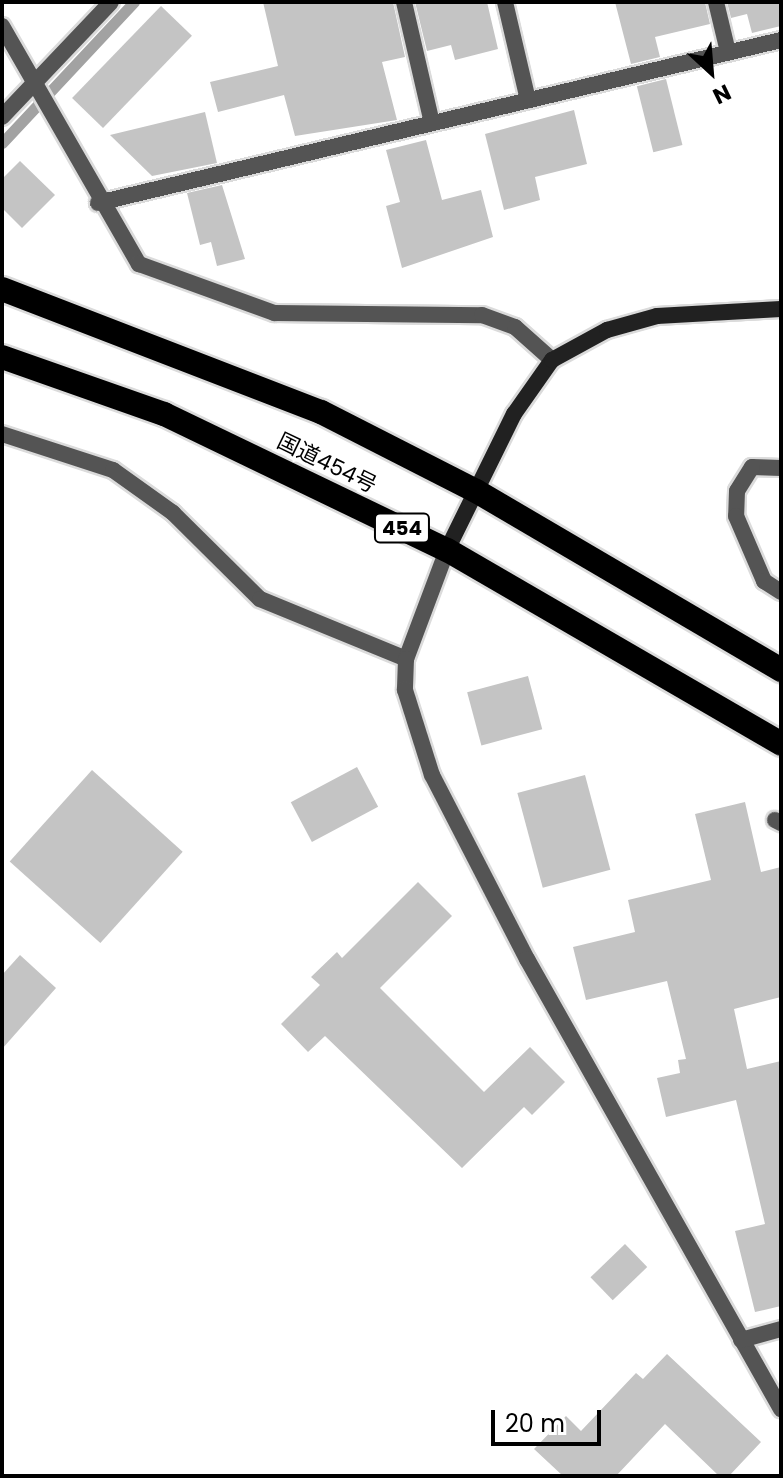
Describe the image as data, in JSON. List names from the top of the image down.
{
  "streets": {
    "highway": ["国道454号", "454"]
  },
  "scale_bar": "20 m",
  "north": "bottom right"
}
